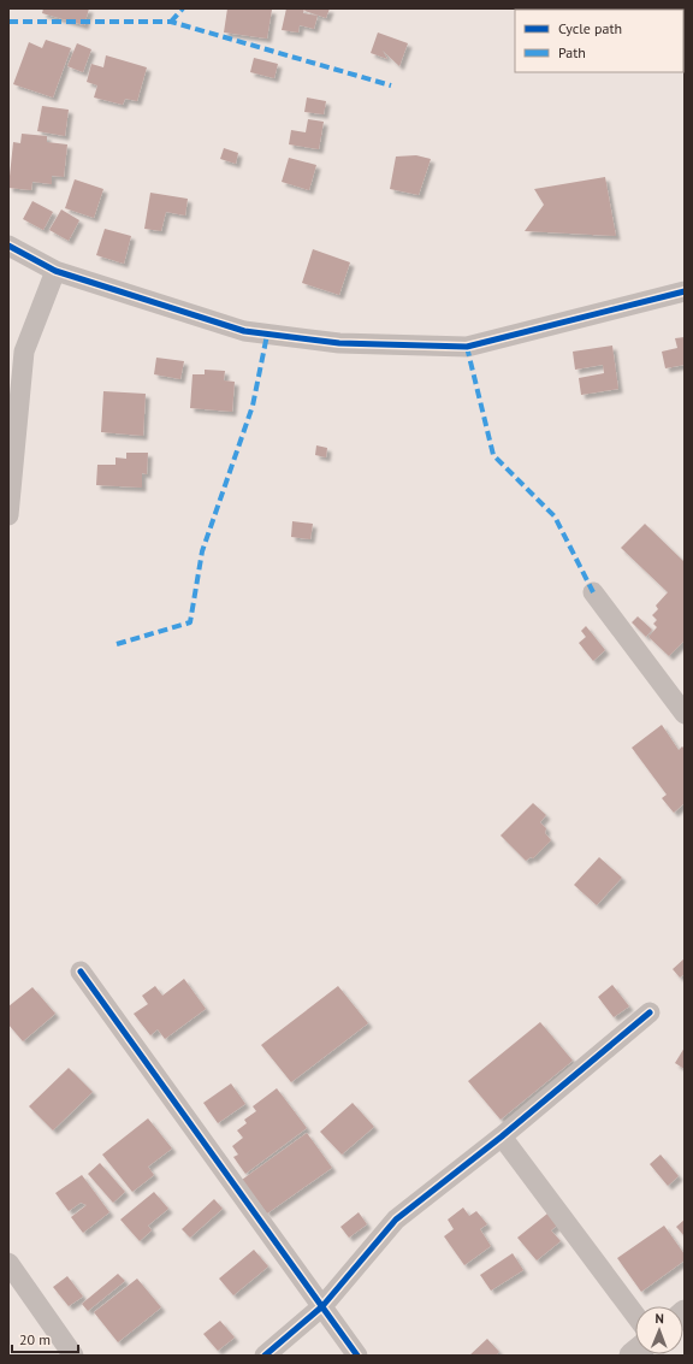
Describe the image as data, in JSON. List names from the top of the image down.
{
  "legend": ["Cycle path", "Path"],
  "scale_bar": "20 m",
  "north": "top"
}
